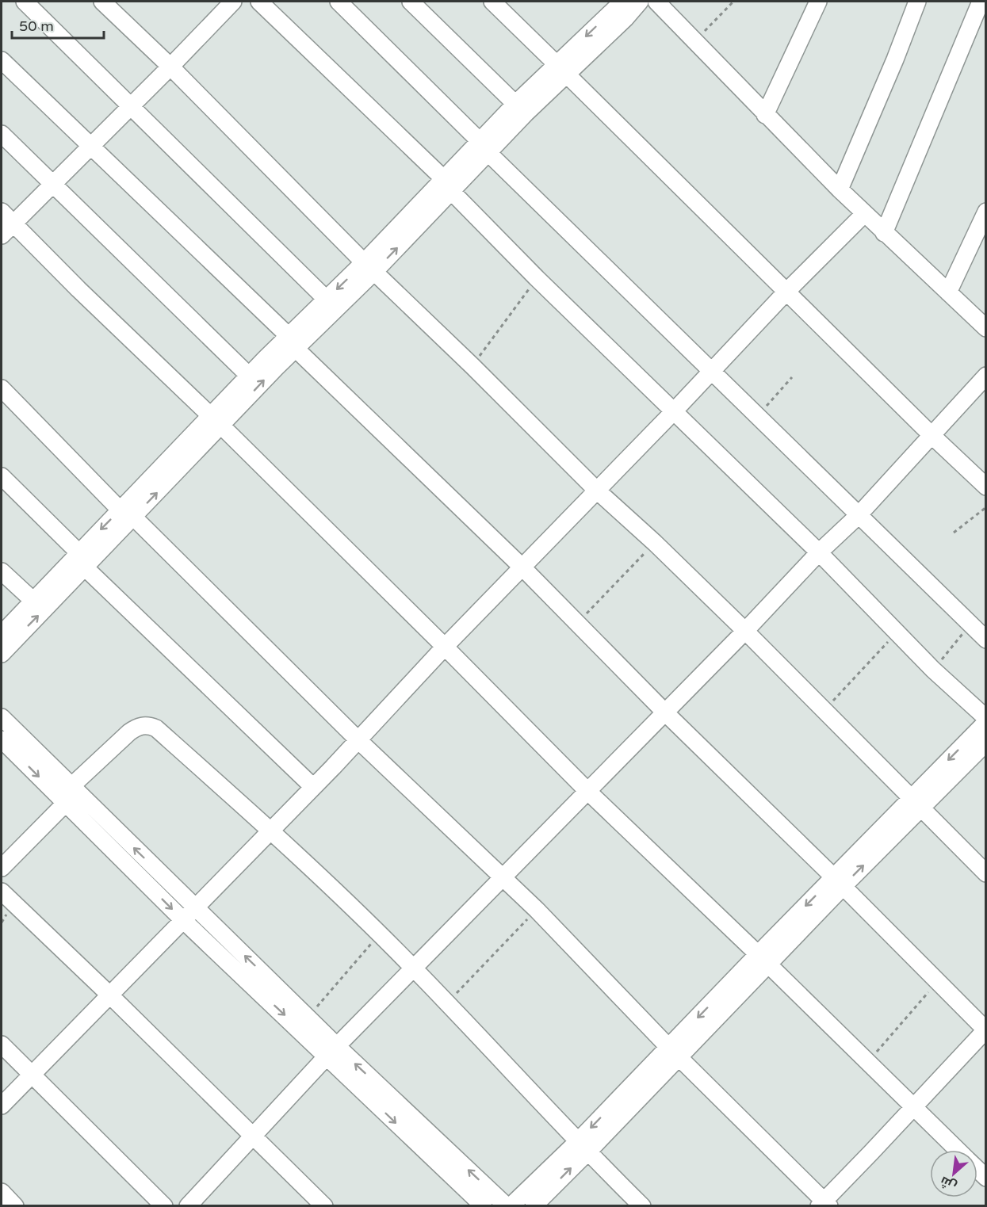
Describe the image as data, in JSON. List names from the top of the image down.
{
  "scale_bar": "50 m",
  "north": "bottom left"
}
